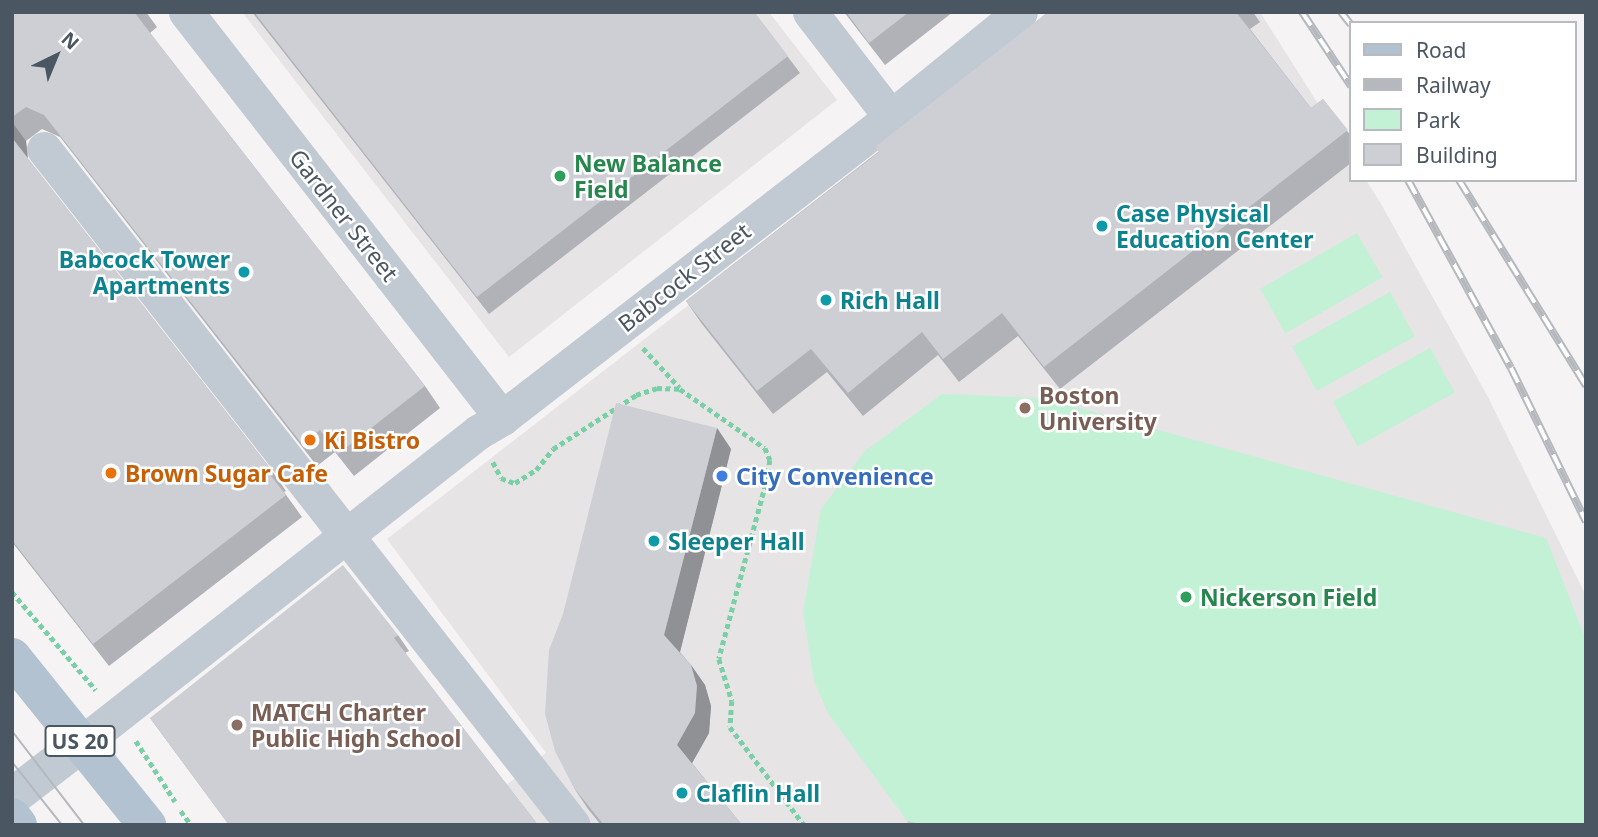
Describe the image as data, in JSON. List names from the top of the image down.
{
  "streets": {
    "main road": ["US 20"],
    "street": ["Gardner Street", "Babcock Street"]
  },
  "crossings": [
    ["Gardner Street", "Babcock Street"],
    ["Babcock Street", "US 20"]
  ],
  "places": [
    "New Balance Field",
    "Case Physical Education Center",
    "Babcock Tower Apartments",
    "Rich Hall",
    "Boston University",
    "Ki Bistro",
    "Brown Sugar Cafe",
    "City Convenience",
    "Sleeper Hall",
    "Nickerson Field",
    "MATCH Charter Public High School",
    "Claflin Hall"
  ],
  "legend": [
    "Road",
    "Railway",
    "Park",
    "Building"
  ],
  "north": "top right"
}
